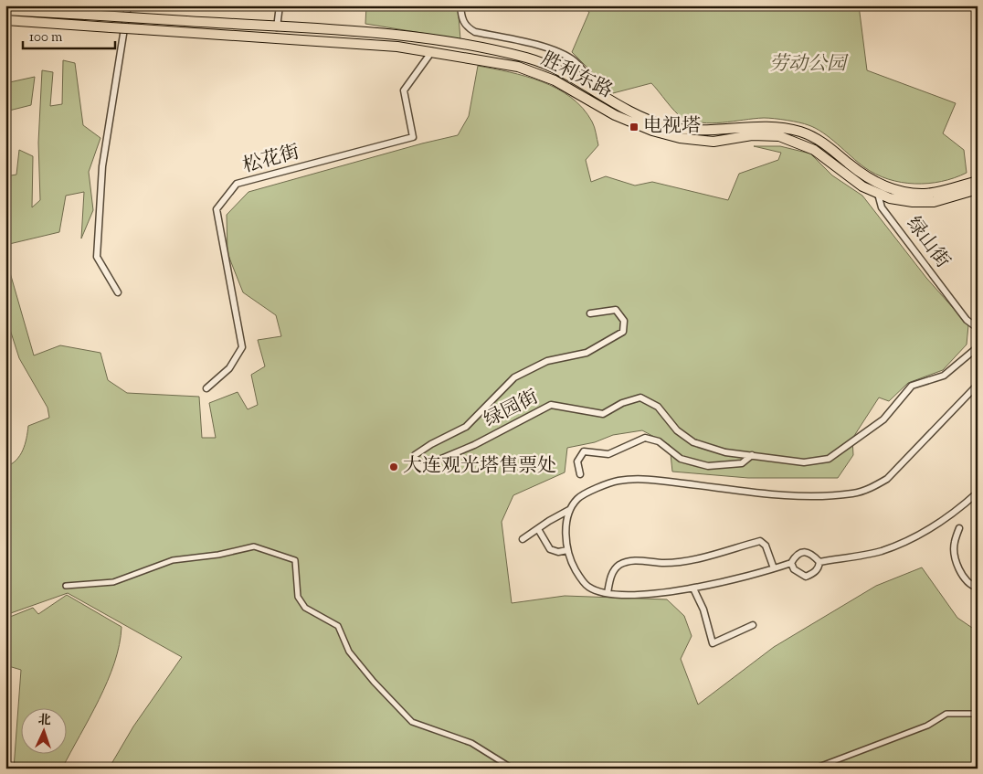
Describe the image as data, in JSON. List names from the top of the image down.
{
  "streets": {
    "main road": ["胜利东路"],
    "street": ["松花街", "绿山街", "绿园街"]
  },
  "crossings": [
    ["胜利东路", "松花街"],
    ["胜利东路", "绿山街"]
  ],
  "parks": ["劳动公园"],
  "places": {
    "transit": ["电视塔"],
    "other": ["大连观光塔售票处"]
  },
  "scale_bar": "100 m",
  "north": "top"
}
